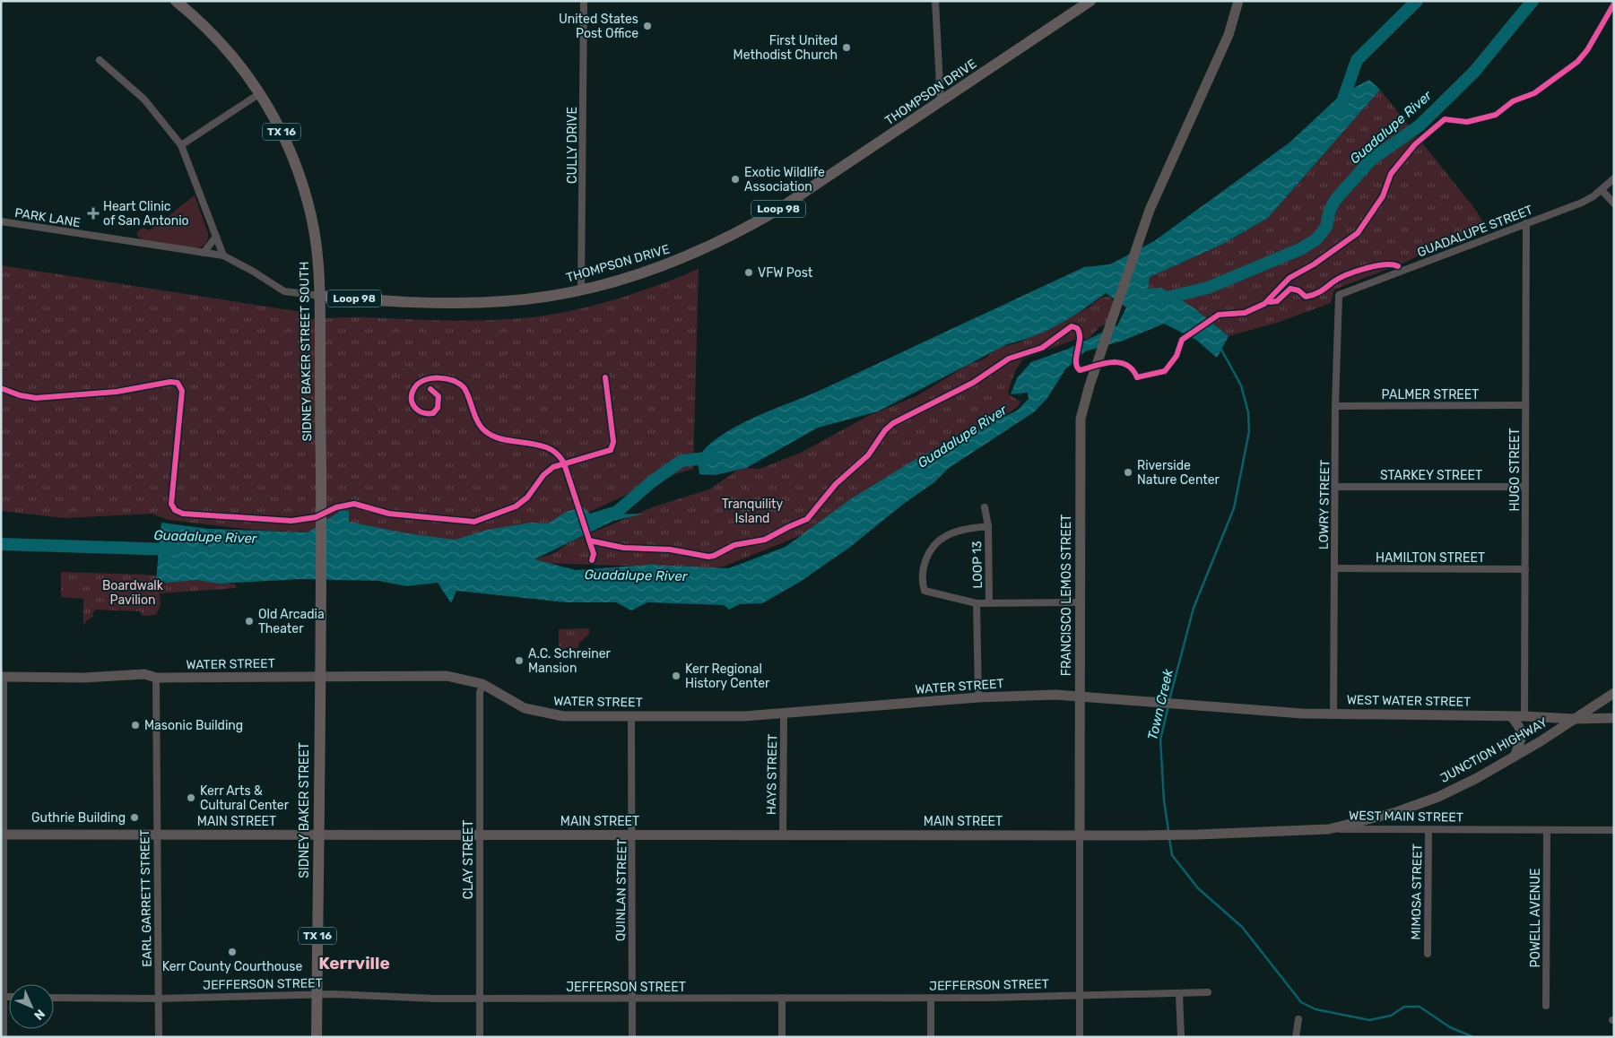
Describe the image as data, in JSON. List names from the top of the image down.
{
  "streets": {
    "main road": [
      "THOMPSON DRIVE",
      "TX 16",
      "Loop 98",
      "SIDNEY BAKER STREET SOUTH",
      "SIDNEY BAKER STREET"
    ],
    "street": [
      "CULLY DRIVE",
      "PARK LANE",
      "GUADALUPE STREET",
      "PALMER STREET",
      "HUGO STREET",
      "STARKEY STREET",
      "LOWRY STREET",
      "HAMILTON STREET",
      "LOOP 13",
      "FRANCISCO LEMOS STREET",
      "WATER STREET",
      "WEST WATER STREET",
      "JUNCTION HIGHWAY",
      "HAYS STREET",
      "WEST MAIN STREET",
      "MAIN STREET",
      "CLAY STREET",
      "QUINLAN STREET",
      "MIMOSA STREET",
      "EARL GARRETT STREET",
      "POWELL AVENUE",
      "JEFFERSON STREET"
    ]
  },
  "crossings": [
    ["THOMPSON DRIVE", "CULLY DRIVE"],
    ["THOMPSON DRIVE", "PARK LANE"],
    ["THOMPSON DRIVE", "SIDNEY BAKER STREET SOUTH"],
    ["PARK LANE", "SIDNEY BAKER STREET SOUTH"],
    ["GUADALUPE STREET", "HUGO STREET"],
    ["GUADALUPE STREET", "LOWRY STREET"],
    ["SIDNEY BAKER STREET SOUTH", "SIDNEY BAKER STREET"],
    ["PALMER STREET", "HUGO STREET"],
    ["PALMER STREET", "LOWRY STREET"],
    ["HUGO STREET", "STARKEY STREET"],
    ["HUGO STREET", "HAMILTON STREET"],
    ["HUGO STREET", "WEST WATER STREET"],
    ["STARKEY STREET", "LOWRY STREET"],
    ["LOWRY STREET", "HAMILTON STREET"],
    ["LOWRY STREET", "WEST WATER STREET"],
    ["FRANCISCO LEMOS STREET", "WATER STREET"],
    ["FRANCISCO LEMOS STREET", "MAIN STREET"],
    ["FRANCISCO LEMOS STREET", "JEFFERSON STREET"],
    ["WATER STREET", "WEST WATER STREET"],
    ["WATER STREET", "HAYS STREET"],
    ["WATER STREET", "SIDNEY BAKER STREET"],
    ["WATER STREET", "CLAY STREET"],
    ["WATER STREET", "QUINLAN STREET"],
    ["WATER STREET", "EARL GARRETT STREET"],
    ["WEST WATER STREET", "JUNCTION HIGHWAY"],
    ["JUNCTION HIGHWAY", "WEST MAIN STREET"],
    ["HAYS STREET", "MAIN STREET"],
    ["SIDNEY BAKER STREET", "MAIN STREET"],
    ["SIDNEY BAKER STREET", "JEFFERSON STREET"],
    ["WEST MAIN STREET", "MAIN STREET"],
    ["WEST MAIN STREET", "MIMOSA STREET"],
    ["WEST MAIN STREET", "POWELL AVENUE"],
    ["MAIN STREET", "CLAY STREET"],
    ["MAIN STREET", "QUINLAN STREET"],
    ["MAIN STREET", "EARL GARRETT STREET"],
    ["CLAY STREET", "JEFFERSON STREET"],
    ["QUINLAN STREET", "JEFFERSON STREET"],
    ["EARL GARRETT STREET", "JEFFERSON STREET"]
  ],
  "districts": ["Kerrville"],
  "water": ["Guadalupe River", "Town Creek"],
  "parks": ["Tranquility Island", "Boardwalk Pavilion"],
  "places": {
    "other": [
      "United States Post Office",
      "First United Methodist Church",
      "Exotic Wildlife Association",
      "VFW Post",
      "Riverside Nature Center",
      "Old Arcadia Theater",
      "A.C. Schreiner Mansion",
      "Kerr Regional History Center",
      "Masonic Building",
      "Kerr Arts & Cultural Center",
      "Guthrie Building",
      "Kerr County Courthouse"
    ],
    "health": ["Heart Clinic of San Antonio"]
  },
  "north": "bottom right"
}
